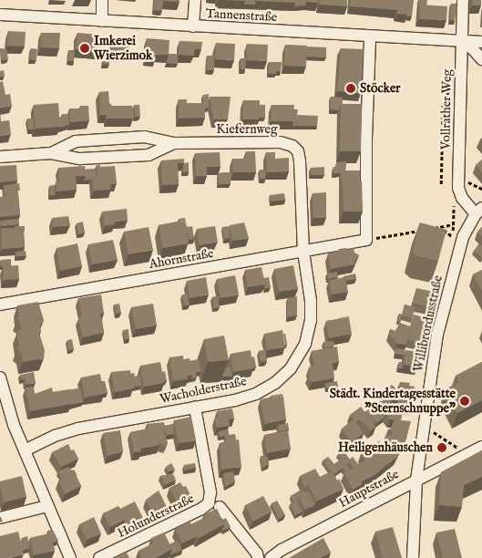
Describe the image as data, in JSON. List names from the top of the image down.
{
  "streets": {
    "street": [
      "Tannenstraße",
      "Vollrather Weg",
      "Kiefernweg",
      "Ahornstraße",
      "Willibrordusstraße",
      "Wacholderstraße",
      "Hauptstraße",
      "Holunderstraße"
    ]
  },
  "crossings": [
    ["Tannenstraße", "Vollrather Weg"],
    ["Kiefernweg", "Ahornstraße"],
    ["Kiefernweg", "Wacholderstraße"],
    ["Ahornstraße", "Wacholderstraße"],
    ["Willibrordusstraße", "Hauptstraße"],
    ["Wacholderstraße", "Holunderstraße"]
  ],
  "places": [
    "Imkerei Wierzimok",
    "Stöcker",
    "Städt. Kindertagesstätte \"Sternschnuppe\"",
    "Heiligenhäuschen"
  ]
}
